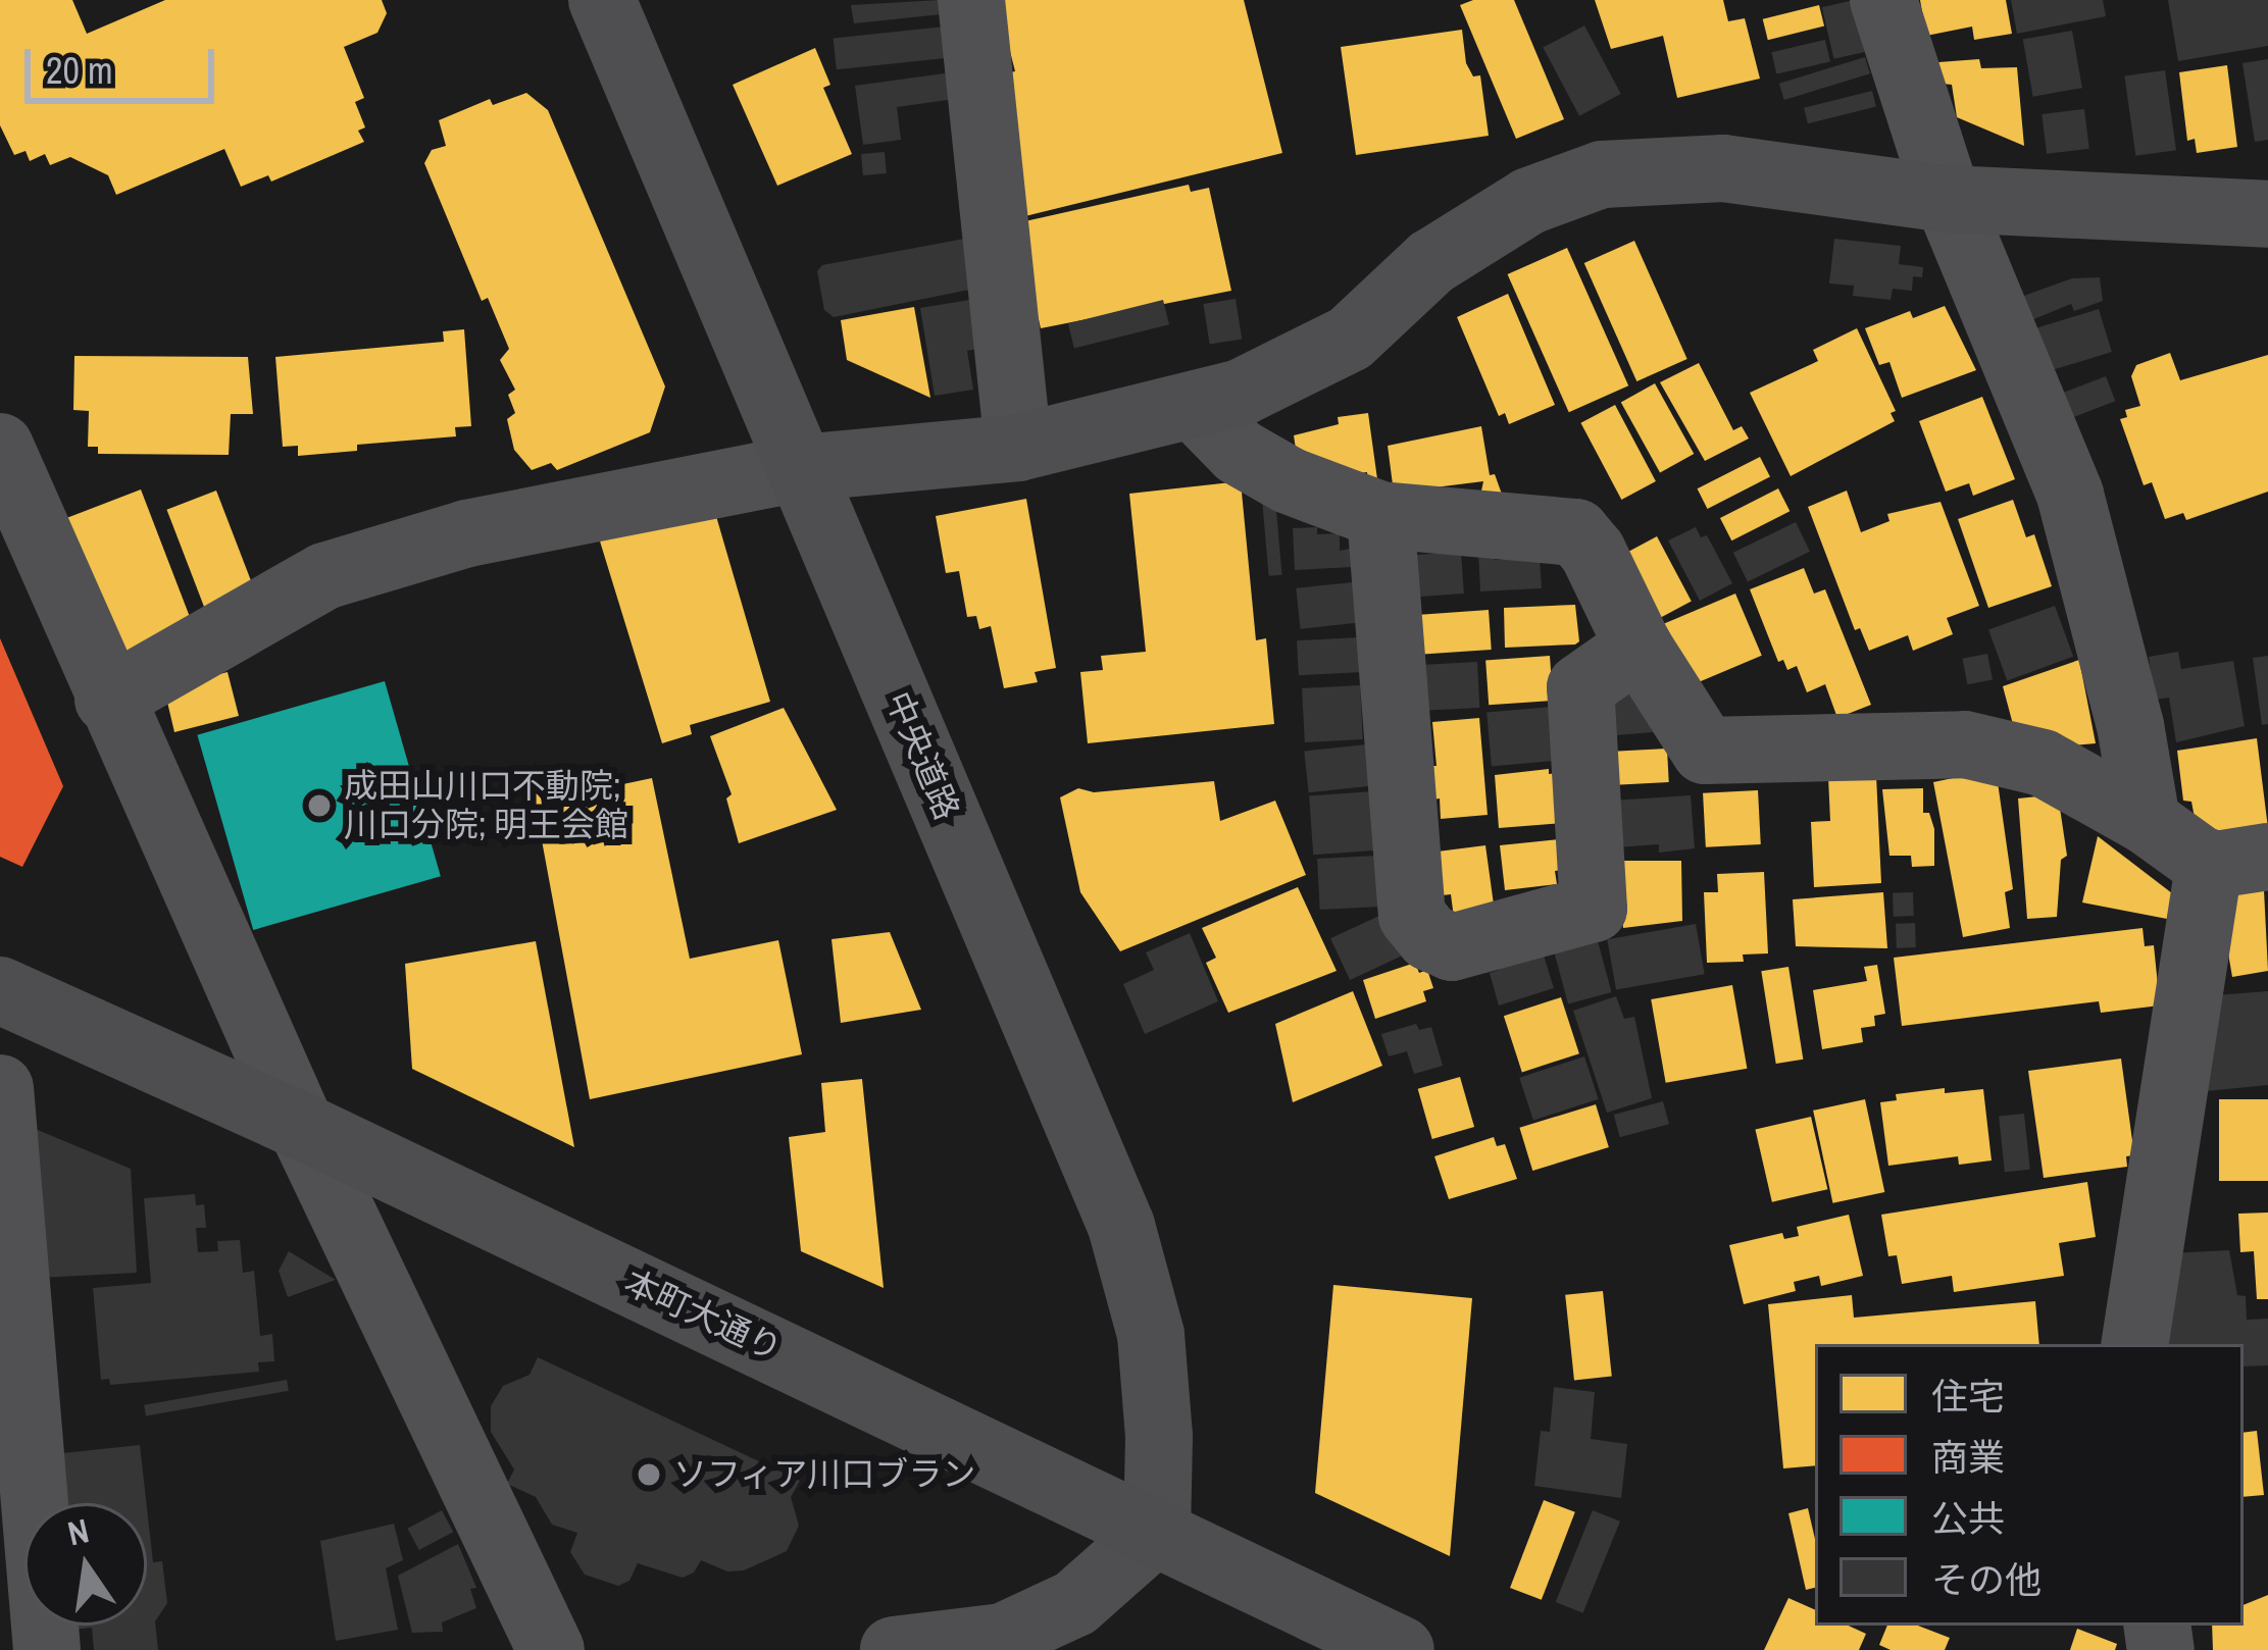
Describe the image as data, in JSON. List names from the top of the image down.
{
  "streets": {
    "main road": ["本町大通り"],
    "street": ["中央道路"]
  },
  "crossings": [
    ["中央道路", "本町大通り"]
  ],
  "places": ["成田山川口不動院; 川口分院; 明王会館", "ソフィア川口ブラン"],
  "legend": [
    "住宅",
    "商業",
    "公共",
    "その他"
  ],
  "scale_bar": "20 m",
  "north": "top"
}
